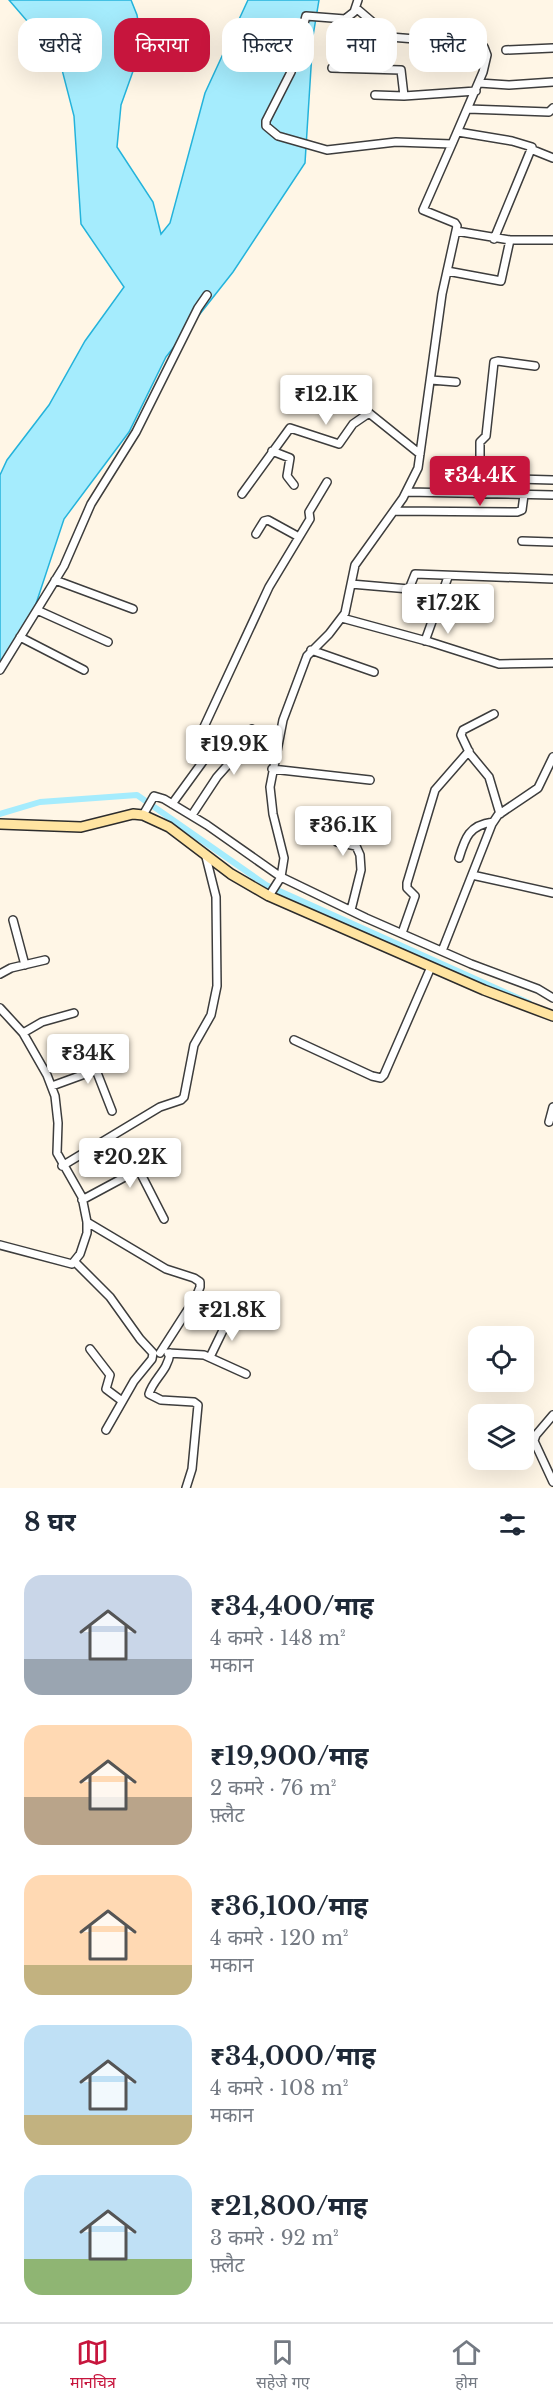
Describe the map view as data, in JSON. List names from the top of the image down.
{
  "page": {
    "chip": [
      "खरीदें",
      "किराया",
      "फ़िल्टर",
      "नया",
      "फ़्लैट"
    ],
    "price": [
      "₹12.1K",
      "₹34.4K",
      "₹17.2K",
      "₹19.9K",
      "₹36.1K",
      "₹34K",
      "₹20.2K",
      "₹21.8K"
    ],
    "heading": "8 घर",
    "list": [
      {
        "name": "₹34,400/माह",
        "note": "4 कमरे · 148 m² · मकान"
      },
      {
        "name": "₹19,900/माह",
        "note": "2 कमरे · 76 m² · फ़्लैट"
      },
      {
        "name": "₹36,100/माह",
        "note": "4 कमरे · 120 m² · मकान"
      },
      {
        "name": "₹34,000/माह",
        "note": "4 कमरे · 108 m² · मकान"
      },
      {
        "name": "₹21,800/माह",
        "note": "3 कमरे · 92 m² · फ़्लैट"
      }
    ],
    "tabs": ["मानचित्र", "सहेजे गए", "होम"]
  }
}
